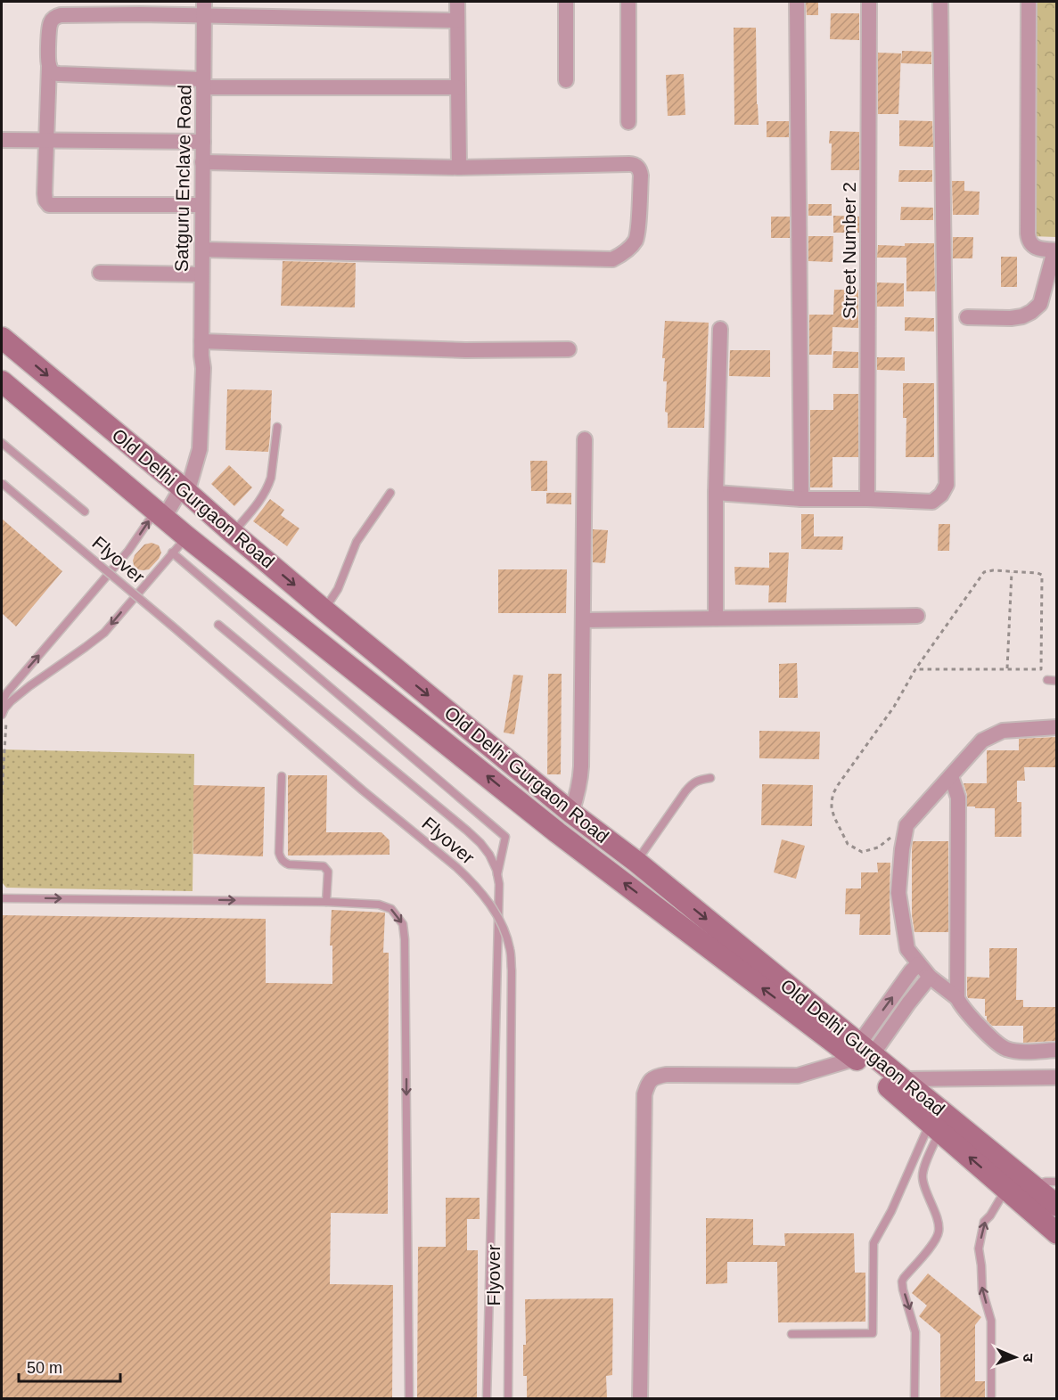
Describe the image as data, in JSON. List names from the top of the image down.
{
  "streets": {
    "main road": ["Old Delhi Gurgaon Road"],
    "street": ["Satguru Enclave Road", "Street Number 2"],
    "lane": ["Flyover"]
  },
  "crossings": [
    ["Satguru Enclave Road", "Old Delhi Gurgaon Road"]
  ],
  "scale_bar": "50 m",
  "north": "right"
}
